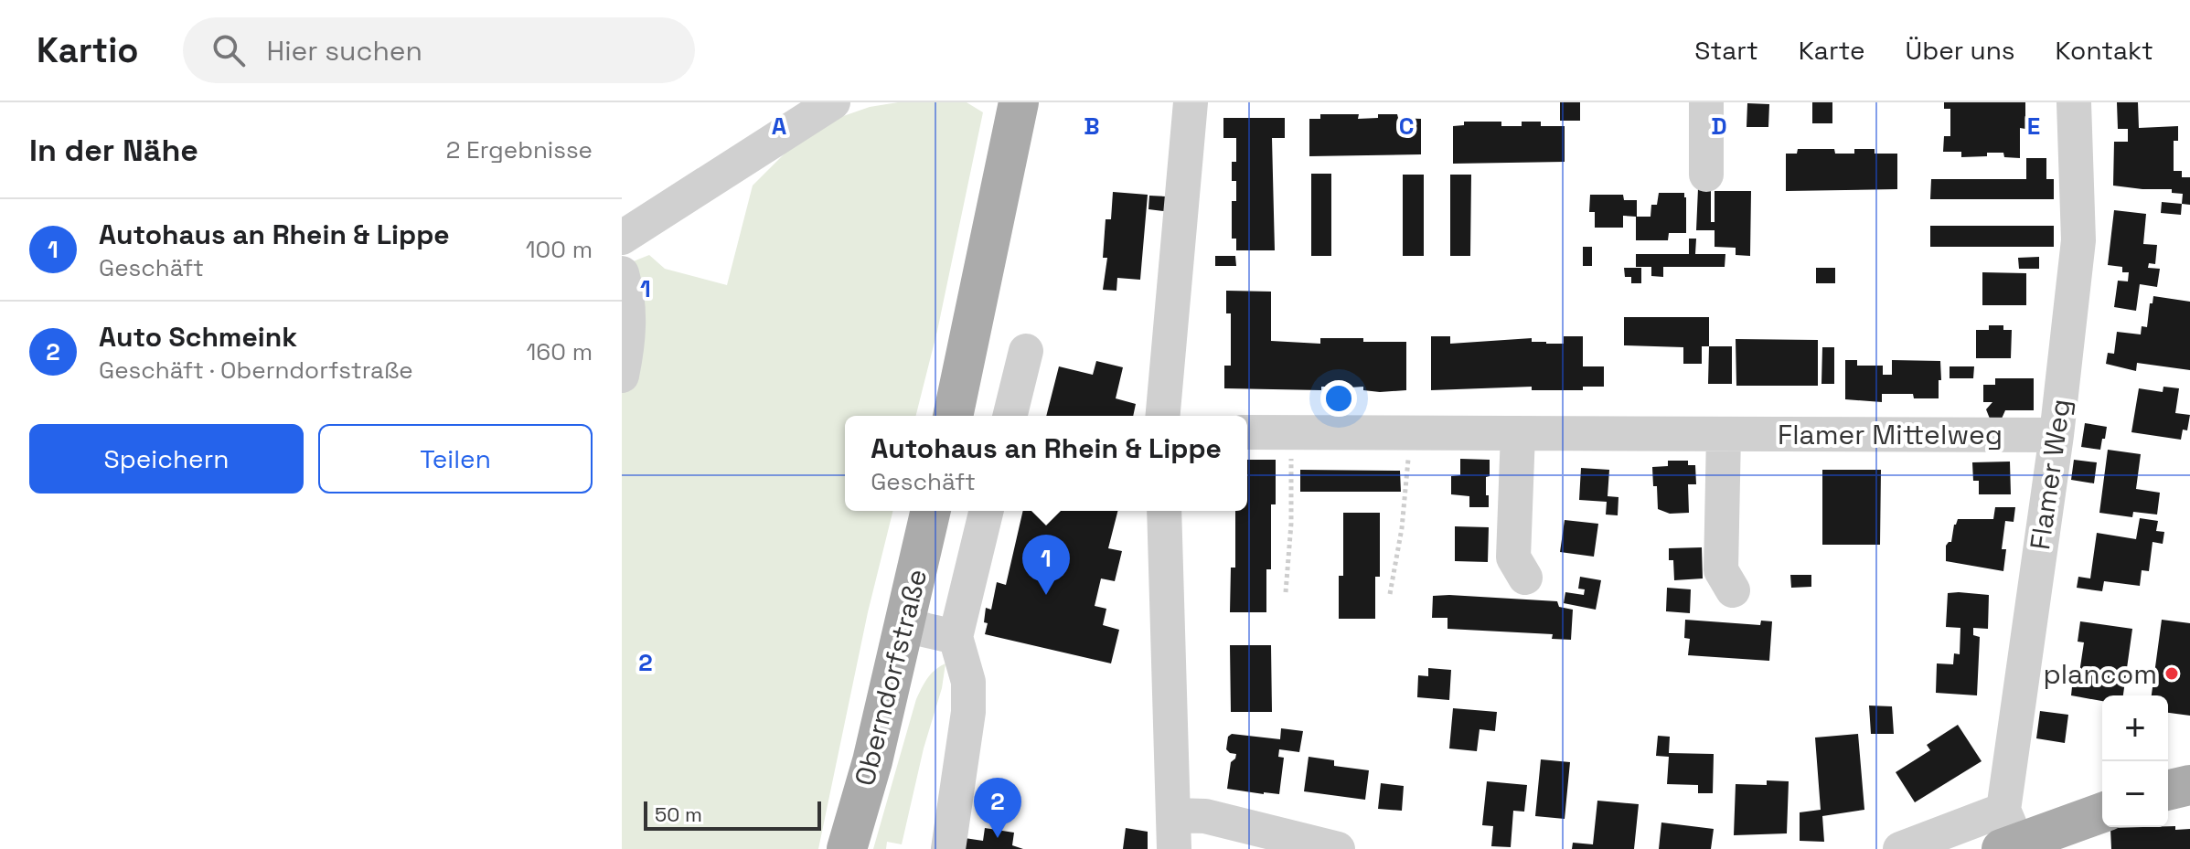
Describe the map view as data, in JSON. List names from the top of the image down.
{
  "streets": {
    "main road": ["Oberndorfstraße"],
    "street": ["Flamer Mittelweg", "Flamer Weg"]
  },
  "crossings": [
    ["Flamer Mittelweg", "Flamer Weg"]
  ],
  "places": ["plancom"],
  "scale_bar": "50 m",
  "page": {
    "header": "Kartio",
    "search": "Hier suchen",
    "nav": [
      "Start",
      "Karte",
      "Über uns",
      "Kontakt"
    ],
    "heading": ["In der Nähe", "2 Ergebnisse"],
    "list": [
      {
        "mark": "1",
        "name": "Autohaus an Rhein & Lippe",
        "note": "Geschäft",
        "value": "100 m"
      },
      {
        "mark": "2",
        "name": "Auto Schmeink",
        "note": "Geschäft · Oberndorfstraße",
        "value": "160 m"
      }
    ],
    "buttons": ["Speichern", "Teilen"],
    "popup": ["Autohaus an Rhein & Lippe", "Geschäft"],
    "pins": ["1", "2"],
    "map_buttons": ["+", "−"],
    "scale": "50 m"
  },
  "grid": {
    "columns": [
      "A",
      "B",
      "C",
      "D",
      "E"
    ],
    "rows": ["1", "2"]
  }
}
